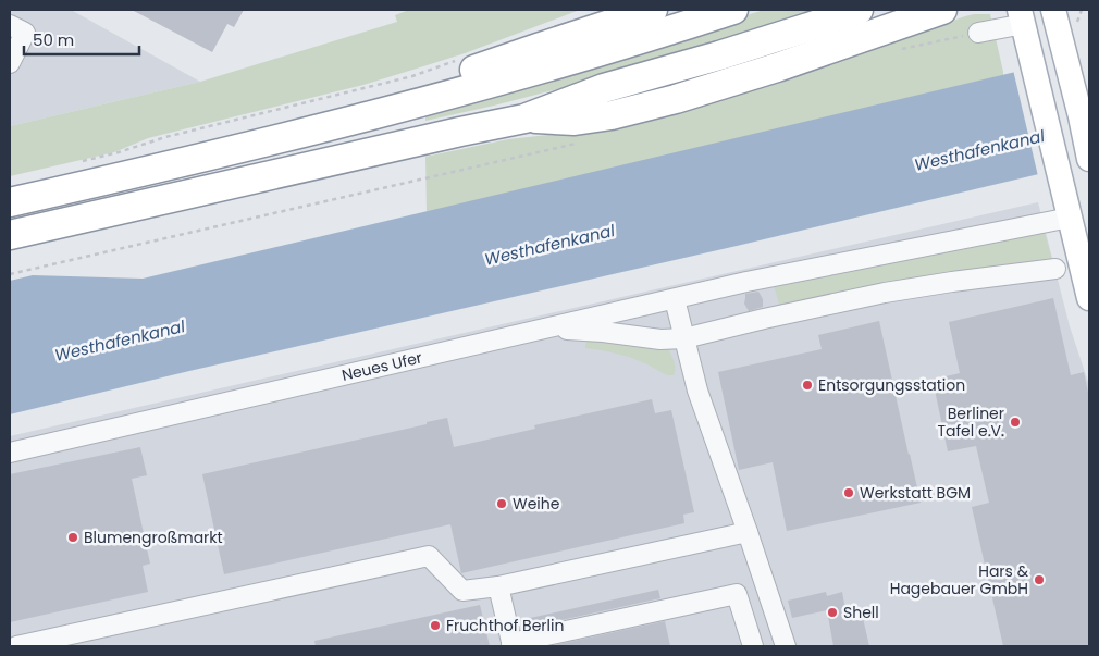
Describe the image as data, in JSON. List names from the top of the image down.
{
  "streets": {
    "lane": ["Neues Ufer"]
  },
  "water": ["Westhafenkanal"],
  "places": [
    "Entsorgungsstation",
    "Berliner Tafel e.V.",
    "Werkstatt BGM",
    "Weihe",
    "Blumengroßmarkt",
    "Hars & Hagebauer GmbH",
    "Shell",
    "Fruchthof Berlin"
  ],
  "scale_bar": "50 m"
}
